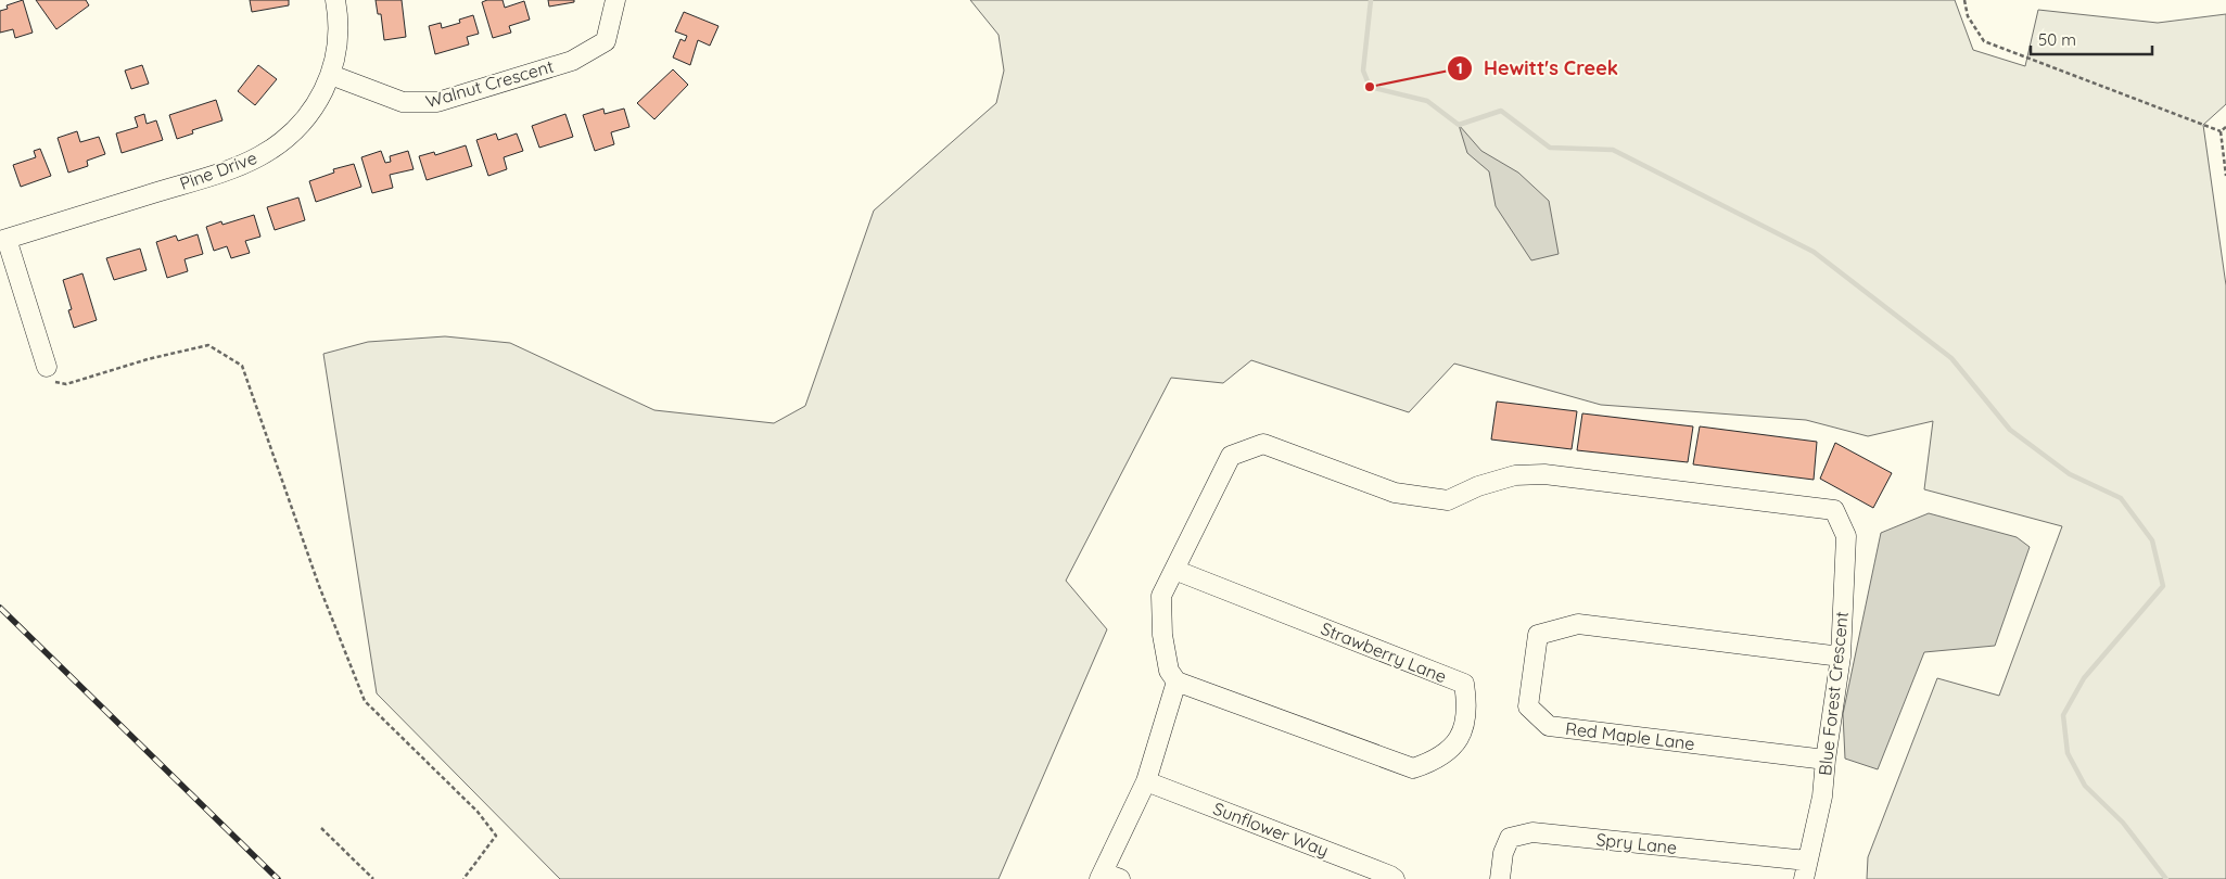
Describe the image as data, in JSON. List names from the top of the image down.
{
  "streets": {
    "street": [
      "Walnut Crescent",
      "Pine Drive",
      "Strawberry Lane",
      "Blue Forest Crescent",
      "Red Maple Lane",
      "Sunflower Way",
      "Spry Lane"
    ]
  },
  "crossings": [
    ["Walnut Crescent", "Pine Drive"],
    ["Strawberry Lane", "Blue Forest Crescent"],
    ["Blue Forest Crescent", "Red Maple Lane"],
    ["Blue Forest Crescent", "Spry Lane"]
  ],
  "places": ["Hewitt's Creek"],
  "scale_bar": "50 m"
}
